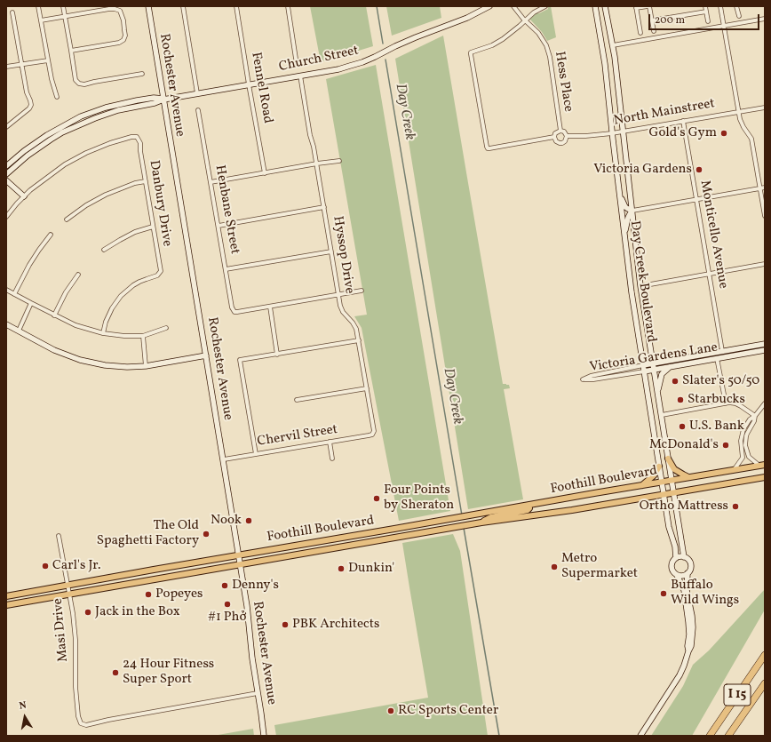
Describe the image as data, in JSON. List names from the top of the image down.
{
  "streets": {
    "highway": ["I 15"],
    "main road": [
      "Church Street",
      "Rochester Avenue",
      "Day Creek Boulevard",
      "Victoria Gardens Lane",
      "Foothill Boulevard"
    ],
    "street": [
      "Hess Place",
      "Fennel Road",
      "North Mainstreet",
      "Danbury Drive",
      "Henbane Street",
      "Monticello Avenue",
      "Hyssop Drive",
      "Chervil Street",
      "Masi Drive"
    ]
  },
  "crossings": [
    ["Church Street", "Rochester Avenue"],
    ["Church Street", "Fennel Road"],
    ["Church Street", "Hyssop Drive"],
    ["Hess Place", "North Mainstreet"],
    ["Rochester Avenue", "Chervil Street"],
    ["Rochester Avenue", "Foothill Boulevard"],
    ["Rochester Avenue", "Masi Drive"],
    ["North Mainstreet", "Monticello Avenue"],
    ["North Mainstreet", "Day Creek Boulevard"],
    ["Monticello Avenue", "Victoria Gardens Lane"],
    ["Hyssop Drive", "Chervil Street"],
    ["Day Creek Boulevard", "Victoria Gardens Lane"],
    ["Day Creek Boulevard", "Foothill Boulevard"],
    ["Foothill Boulevard", "Masi Drive"]
  ],
  "water": ["Day Creek"],
  "places": [
    "Gold's Gym",
    "Victoria Gardens",
    "Slater's 50/50",
    "Starbucks",
    "U.S. Bank",
    "McDonald's",
    "Four Points by Sheraton",
    "Ortho Mattress",
    "Nook",
    "The Old Spaghetti Factory",
    "Carl's Jr.",
    "Metro Supermarket",
    "Dunkin'",
    "Denny's",
    "Buffalo Wild Wings",
    "Popeyes",
    "#1 Phở",
    "Jack in the Box",
    "PBK Architects",
    "24 Hour Fitness Super Sport",
    "RC Sports Center"
  ],
  "scale_bar": "200 m",
  "north": "top"
}
